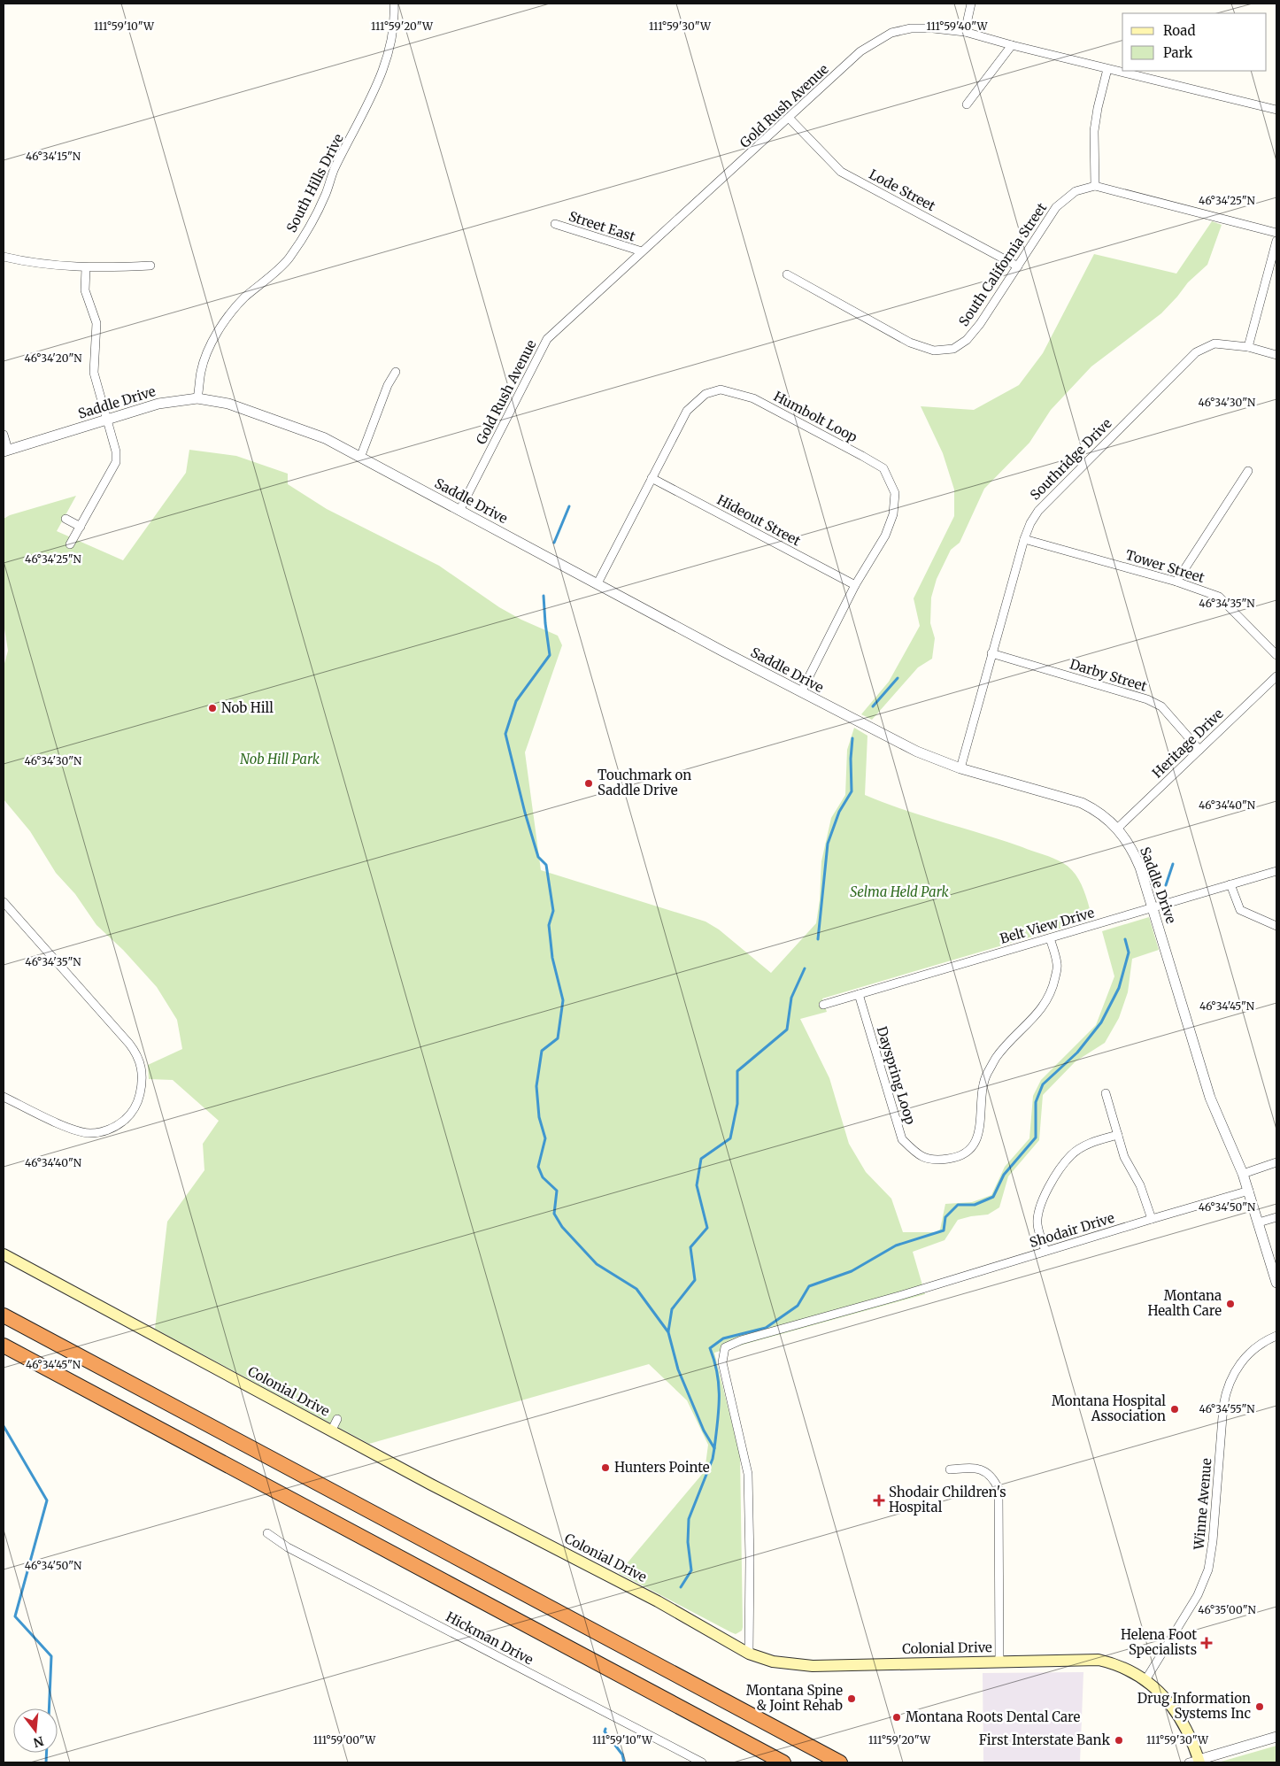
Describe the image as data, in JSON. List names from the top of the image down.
{
  "streets": {
    "main road": ["Colonial Drive"],
    "street": [
      "Gold Rush Avenue",
      "South Hills Drive",
      "Lode Street",
      "Street East",
      "South California Street",
      "Saddle Drive",
      "Humbolt Loop",
      "Southridge Drive",
      "Hideout Street",
      "Tower Street",
      "Darby Street",
      "Heritage Drive",
      "Belt View Drive",
      "Dayspring Loop",
      "Shodair Drive",
      "Winne Avenue",
      "Hickman Drive"
    ]
  },
  "crossings": [
    ["Gold Rush Avenue", "Lode Street"],
    ["Gold Rush Avenue", "Street East"],
    ["Gold Rush Avenue", "Saddle Drive"],
    ["South Hills Drive", "Saddle Drive"],
    ["Lode Street", "South California Street"],
    ["Saddle Drive", "Humbolt Loop"],
    ["Saddle Drive", "Southridge Drive"],
    ["Saddle Drive", "Heritage Drive"],
    ["Saddle Drive", "Belt View Drive"],
    ["Saddle Drive", "Shodair Drive"],
    ["Humbolt Loop", "Hideout Street"],
    ["Southridge Drive", "Tower Street"],
    ["Southridge Drive", "Darby Street"],
    ["Darby Street", "Heritage Drive"],
    ["Belt View Drive", "Dayspring Loop"],
    ["Shodair Drive", "Colonial Drive"],
    ["Colonial Drive", "Winne Avenue"]
  ],
  "parks": ["Nob Hill Park", "Selma Held Park"],
  "places": {
    "other": [
      "Nob Hill",
      "Touchmark on Saddle Drive",
      "Montana Health Care",
      "Montana Hospital Association",
      "Hunters Pointe",
      "Montana Spine & Joint Rehab",
      "Drug Information Systems Inc",
      "Montana Roots Dental Care",
      "First Interstate Bank"
    ],
    "health": ["Shodair Children's Hospital", "Helena Foot Specialists"]
  },
  "legend": ["Road", "Park"],
  "north": "bottom",
  "coordinates": [
    "111°59'10\"W",
    "111°59'20\"W",
    "111°59'30\"W",
    "111°59'40\"W",
    "46°34'15\"N",
    "46°34'25\"N",
    "46°34'20\"N",
    "46°34'30\"N",
    "46°34'35\"N",
    "46°34'40\"N",
    "46°34'45\"N",
    "46°34'50\"N",
    "46°34'55\"N",
    "46°35'00\"N",
    "111°59'00\"W"
  ]
}
